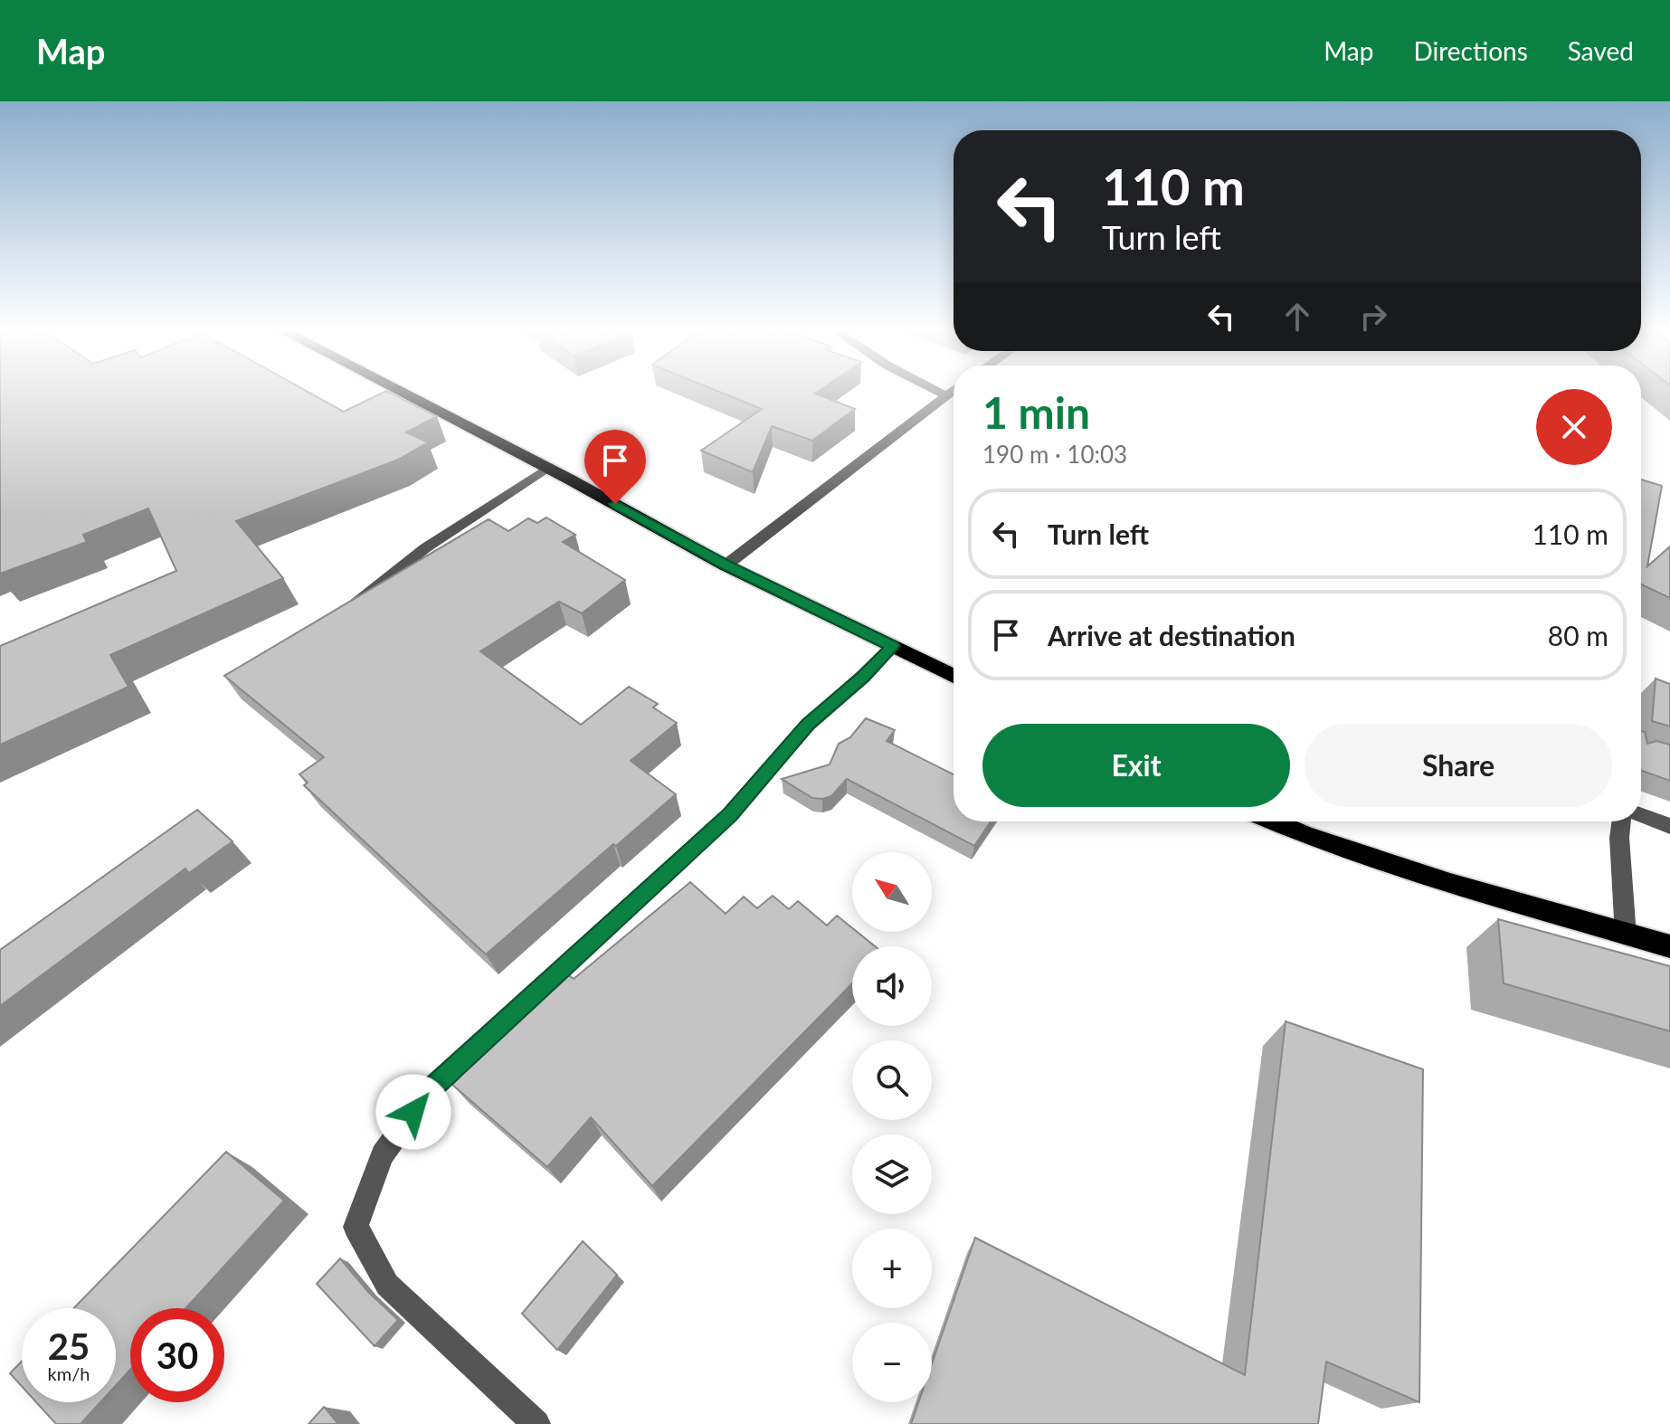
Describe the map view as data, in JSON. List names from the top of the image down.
{
  "north": "top left",
  "page": {
    "header": "Map",
    "nav": ["Map", "Directions", "Saved"],
    "turn": ["110 m", "Turn left"],
    "heading": ["1 min", "190 m · 10:03"],
    "list": [
      {
        "name": "Turn left",
        "value": "110 m"
      },
      {
        "name": "Arrive at destination",
        "value": "80 m"
      }
    ],
    "buttons": ["Exit", "Share"],
    "map_buttons": ["+", "−"],
    "speed": "25 km/h",
    "limit": "30"
  }
}
